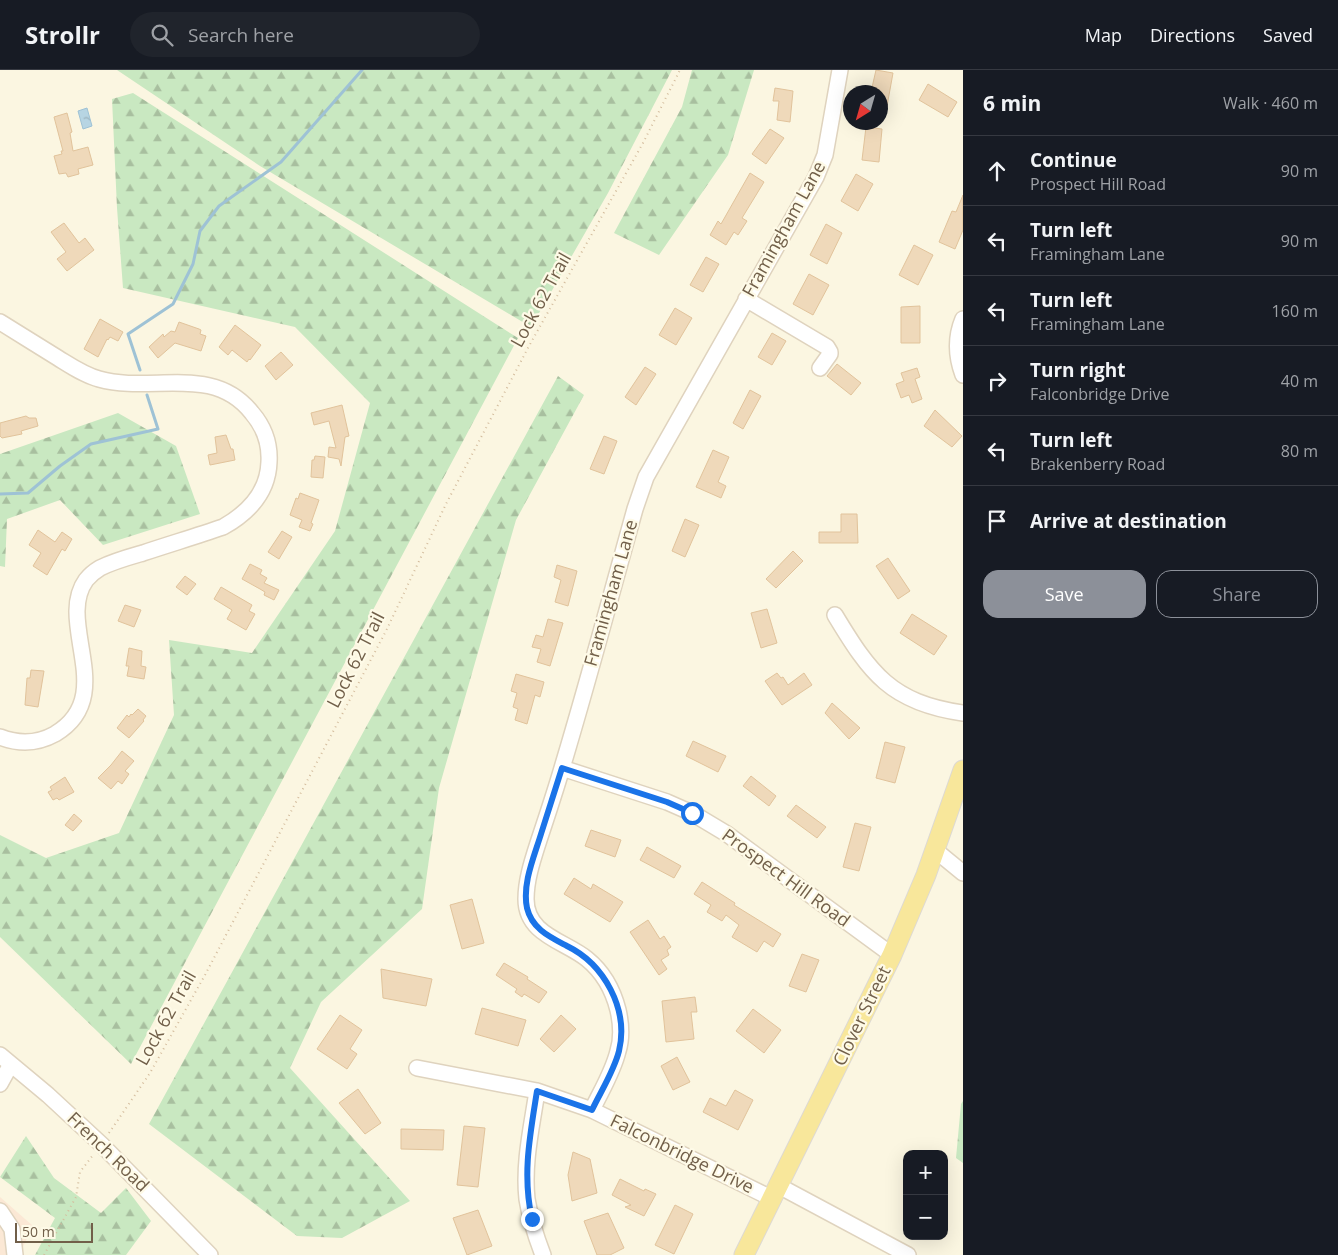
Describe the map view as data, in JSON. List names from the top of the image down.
{
  "streets": {
    "main road": ["Clover Street"],
    "street": [
      "Framingham Lane",
      "Prospect Hill Road",
      "French Road",
      "Falconbridge Drive"
    ],
    "path": ["Lock 62 Trail"]
  },
  "crossings": [
    ["Framingham Lane", "Prospect Hill Road"],
    ["Framingham Lane", "Falconbridge Drive"],
    ["Lock 62 Trail", "French Road"],
    ["Prospect Hill Road", "Clover Street"],
    ["Clover Street", "Falconbridge Drive"]
  ],
  "scale_bar": "50 m",
  "north": "bottom left",
  "page": {
    "header": "Strollr",
    "search": "Search here",
    "nav": ["Map", "Directions", "Saved"],
    "heading": ["6 min", "Walk · 460 m"],
    "list": [
      ["Continue", "Prospect Hill Road", "90 m"],
      ["Turn left", "Framingham Lane", "90 m"],
      ["Turn left", "Framingham Lane", "160 m"],
      ["Turn right", "Falconbridge Drive", "40 m"],
      ["Turn left", "Brakenberry Road", "80 m"],
      "Arrive at destination"
    ],
    "buttons": ["Save", "Share"],
    "map_buttons": ["+", "−"],
    "scale": "50 m"
  }
}
